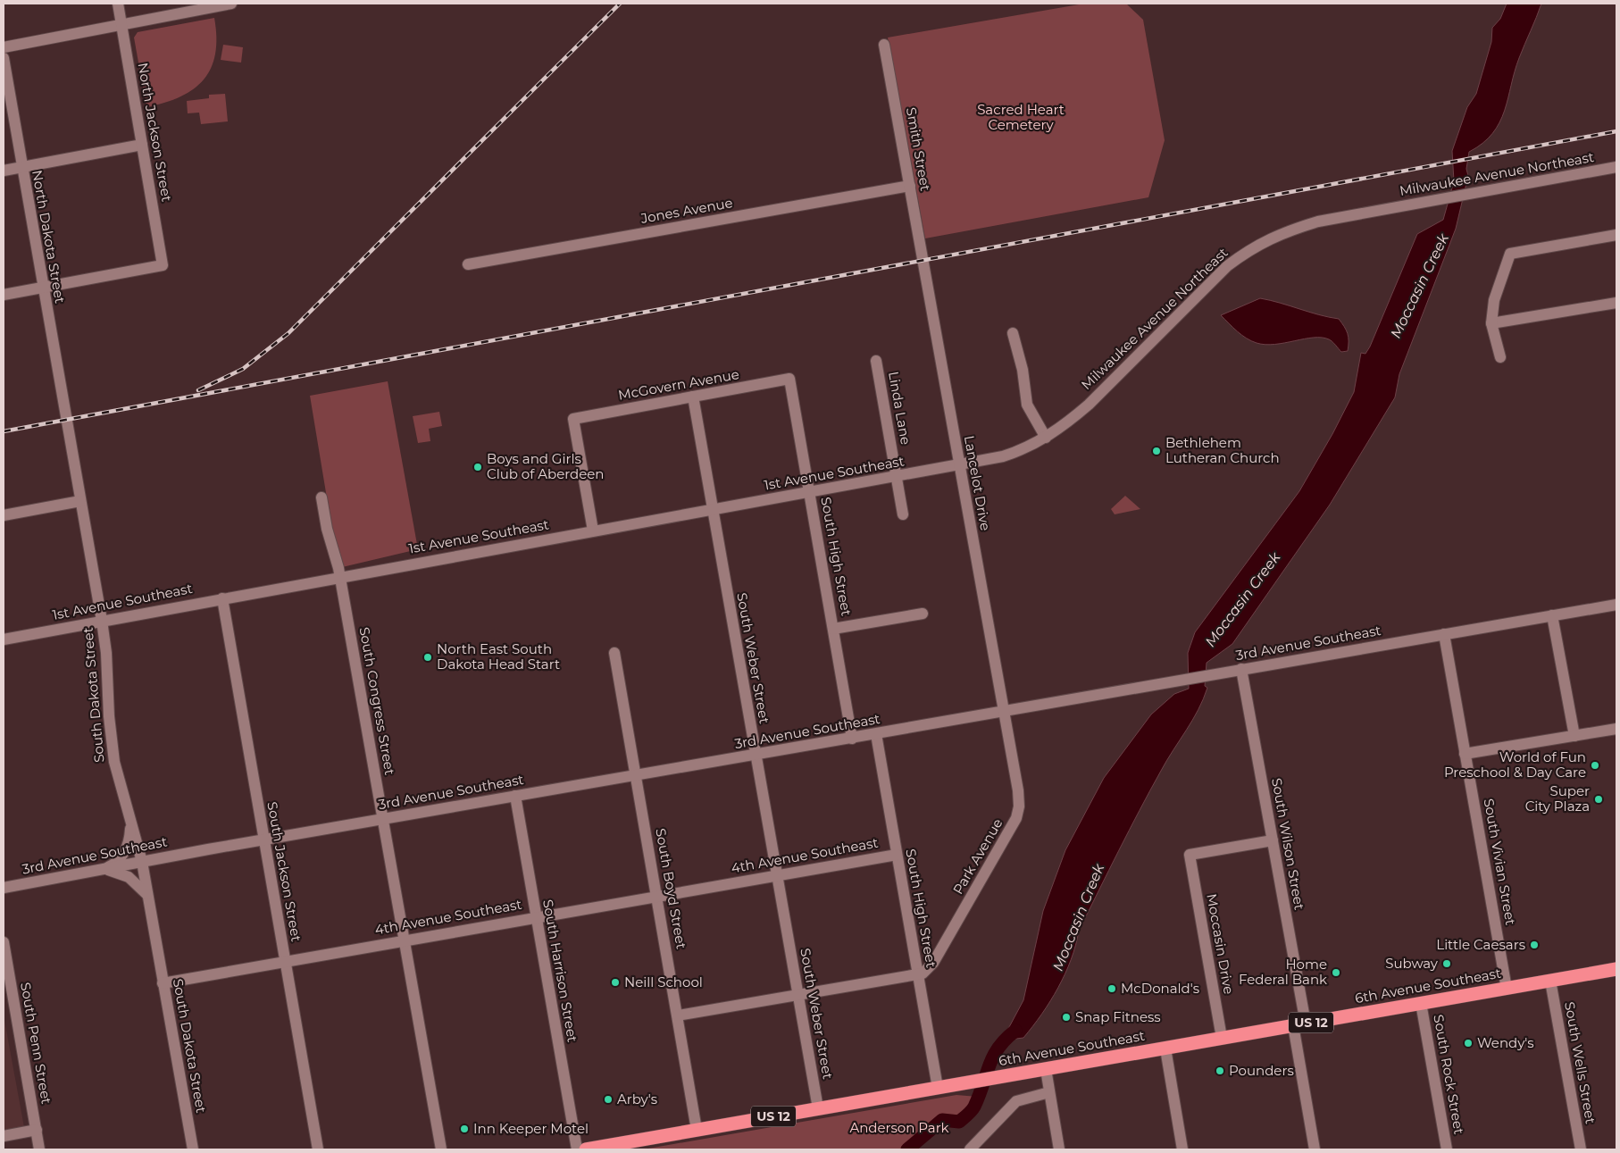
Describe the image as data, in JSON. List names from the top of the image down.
{
  "streets": {
    "highway": ["6th Avenue Southeast", "US 12"],
    "street": [
      "North Jackson Street",
      "Smith Street",
      "Milwaukee Avenue Northeast",
      "Jones Avenue",
      "North Dakota Street",
      "McGovern Avenue",
      "Linda Lane",
      "1st Avenue Southeast",
      "Lancelot Drive",
      "South High Street",
      "3rd Avenue Southeast",
      "South Weber Street",
      "South Dakota Street",
      "South Congress Street",
      "South Wilson Street",
      "4th Avenue Southeast",
      "Park Avenue",
      "South Vivian Street",
      "South Jackson Street",
      "South Boyd Street",
      "Moccasin Drive",
      "South Harrison Street",
      "South Penn Street",
      "South Wells Street",
      "South Rock Street"
    ]
  },
  "crossings": [
    ["North Jackson Street", "North Dakota Street"],
    ["Smith Street", "Jones Avenue"],
    ["Smith Street", "Lancelot Drive"],
    ["Milwaukee Avenue Northeast", "1st Avenue Southeast"],
    ["Milwaukee Avenue Northeast", "Lancelot Drive"],
    ["North Dakota Street", "South Dakota Street"],
    ["McGovern Avenue", "1st Avenue Southeast"],
    ["McGovern Avenue", "South High Street"],
    ["McGovern Avenue", "South Weber Street"],
    ["Linda Lane", "1st Avenue Southeast"],
    ["1st Avenue Southeast", "Lancelot Drive"],
    ["1st Avenue Southeast", "South High Street"],
    ["1st Avenue Southeast", "South Weber Street"],
    ["1st Avenue Southeast", "South Dakota Street"],
    ["1st Avenue Southeast", "South Congress Street"],
    ["1st Avenue Southeast", "South Jackson Street"],
    ["Lancelot Drive", "3rd Avenue Southeast"],
    ["Lancelot Drive", "Park Avenue"],
    ["South High Street", "3rd Avenue Southeast"],
    ["South High Street", "4th Avenue Southeast"],
    ["South High Street", "Park Avenue"],
    ["South High Street", "6th Avenue Southeast"],
    ["3rd Avenue Southeast", "South Weber Street"],
    ["3rd Avenue Southeast", "South Dakota Street"],
    ["3rd Avenue Southeast", "South Congress Street"],
    ["3rd Avenue Southeast", "South Wilson Street"],
    ["3rd Avenue Southeast", "Park Avenue"],
    ["3rd Avenue Southeast", "South Vivian Street"],
    ["3rd Avenue Southeast", "South Jackson Street"],
    ["3rd Avenue Southeast", "South Boyd Street"],
    ["3rd Avenue Southeast", "South Harrison Street"],
    ["South Weber Street", "4th Avenue Southeast"],
    ["South Weber Street", "6th Avenue Southeast"],
    ["South Dakota Street", "4th Avenue Southeast"],
    ["South Congress Street", "4th Avenue Southeast"],
    ["South Wilson Street", "Moccasin Drive"],
    ["South Wilson Street", "6th Avenue Southeast"],
    ["4th Avenue Southeast", "South Jackson Street"],
    ["4th Avenue Southeast", "South Boyd Street"],
    ["4th Avenue Southeast", "South Harrison Street"],
    ["South Vivian Street", "6th Avenue Southeast"],
    ["South Boyd Street", "6th Avenue Southeast"],
    ["Moccasin Drive", "6th Avenue Southeast"],
    ["6th Avenue Southeast", "South Wells Street"],
    ["6th Avenue Southeast", "South Rock Street"]
  ],
  "water": ["Moccasin Creek"],
  "parks": ["Sacred Heart Cemetery", "Anderson Park"],
  "places": [
    "Bethlehem Lutheran Church",
    "Boys and Girls Club of Aberdeen",
    "North East South Dakota Head Start",
    "World of Fun Preschool & Day Care",
    "Super City Plaza",
    "Little Caesars",
    "Subway",
    "Home Federal Bank",
    "Neill School",
    "McDonald's",
    "Snap Fitness",
    "Wendy's",
    "Pounders",
    "Arby's",
    "Inn Keeper Motel"
  ]
}
